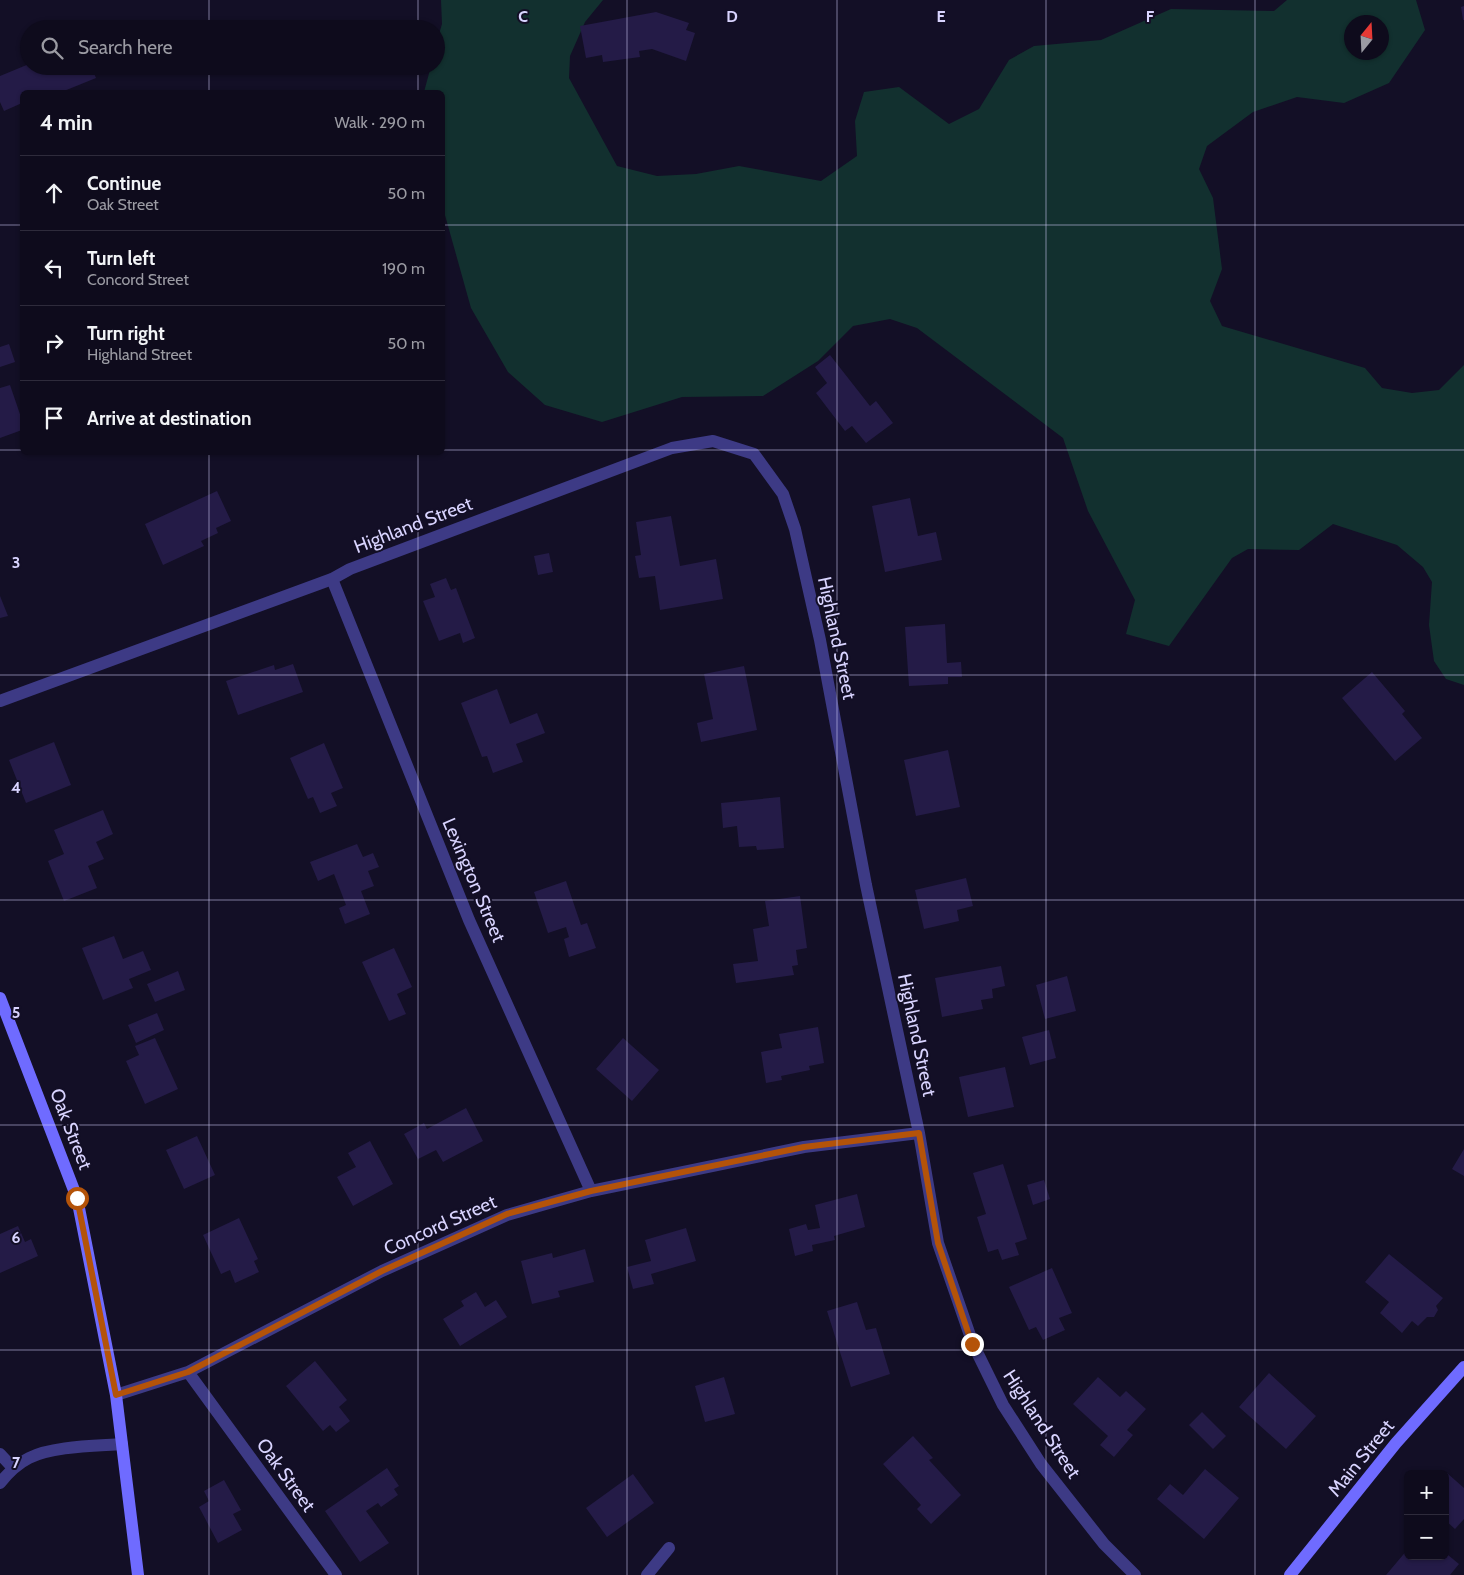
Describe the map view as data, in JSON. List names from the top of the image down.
{
  "streets": {
    "main road": ["Oak Street", "Main Street"],
    "street": ["Highland Street", "Lexington Street", "Concord Street"]
  },
  "crossings": [
    ["Highland Street", "Lexington Street"],
    ["Highland Street", "Concord Street"],
    ["Lexington Street", "Concord Street"],
    ["Oak Street", "Concord Street"]
  ],
  "north": "top",
  "page": {
    "search": "Search here",
    "heading": ["4 min", "Walk · 290 m"],
    "list": [
      ["Continue", "Oak Street", "50 m"],
      ["Turn left", "Concord Street", "190 m"],
      ["Turn right", "Highland Street", "50 m"],
      "Arrive at destination"
    ],
    "map_buttons": ["+", "−"]
  },
  "grid": {
    "columns": [
      "C",
      "D",
      "E",
      "F"
    ],
    "rows": [
      "3",
      "4",
      "5",
      "6",
      "7"
    ]
  }
}
